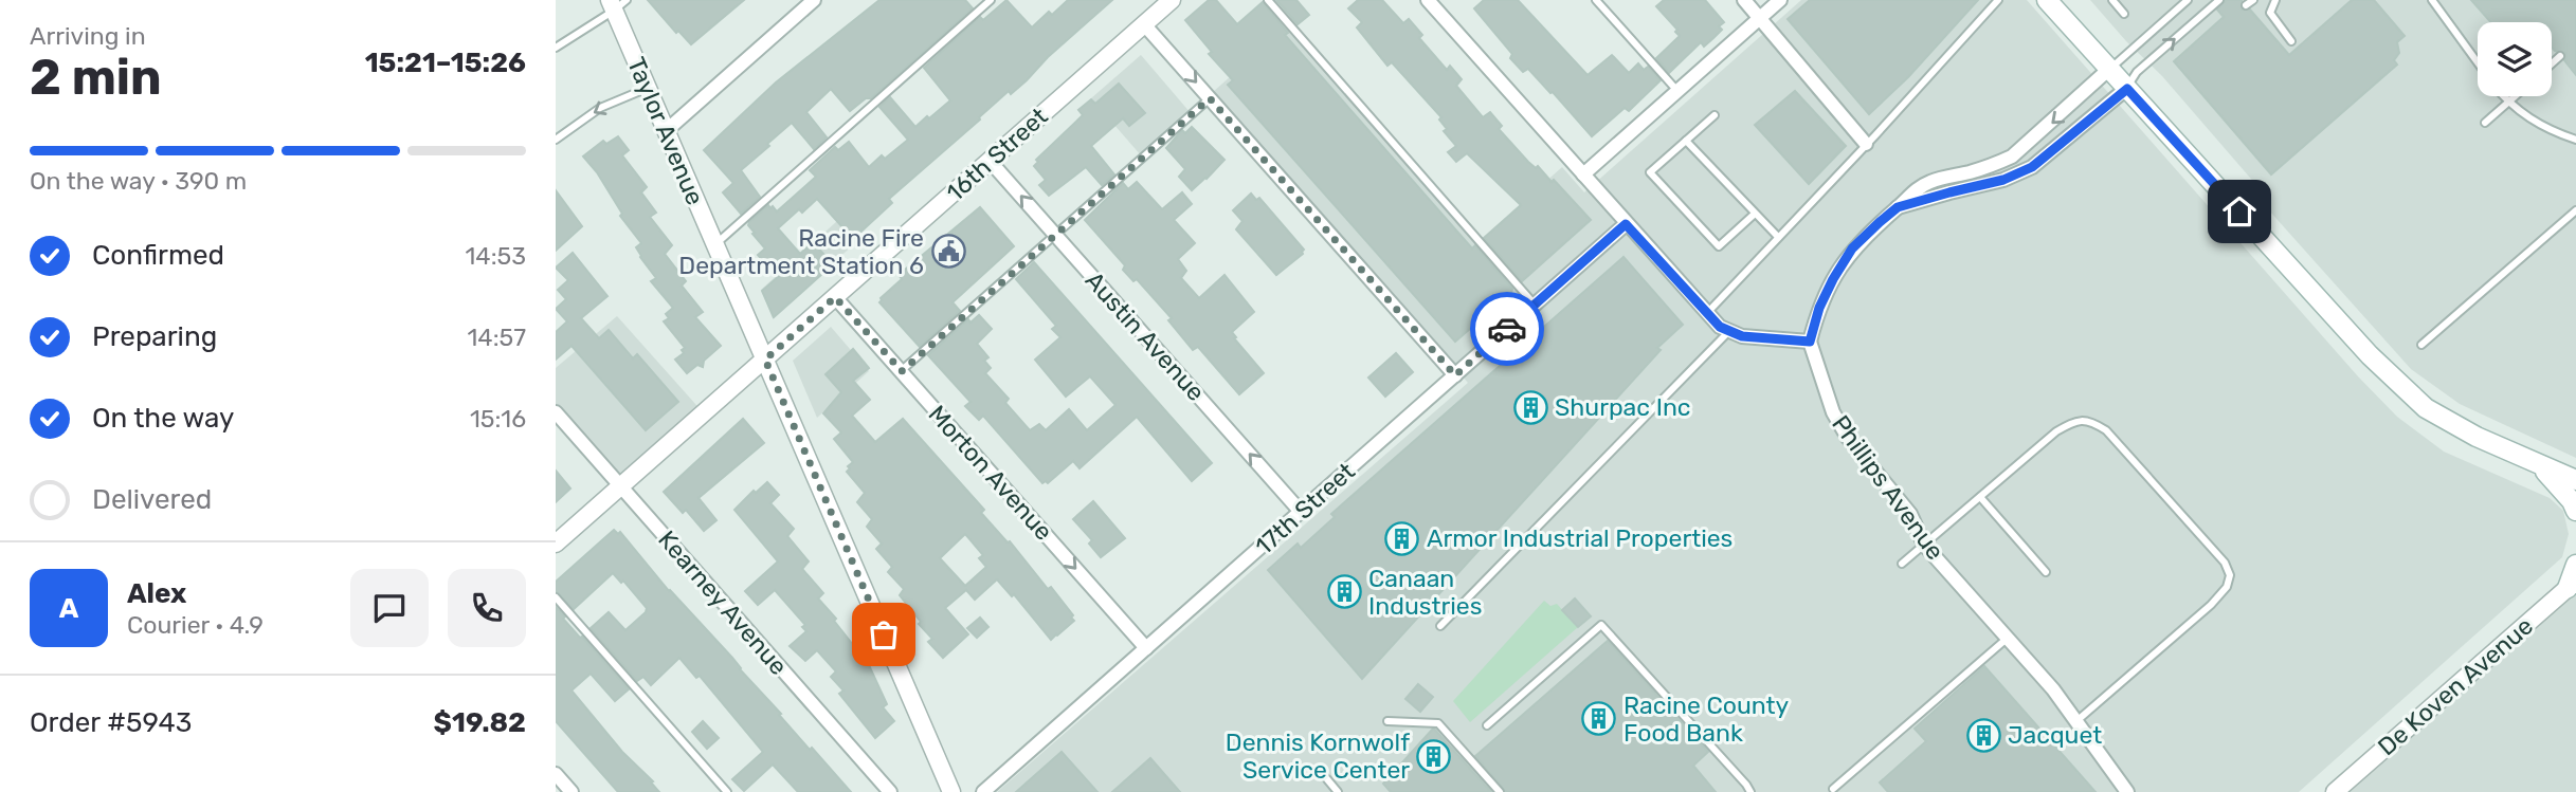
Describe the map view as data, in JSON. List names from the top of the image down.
{
  "streets": {
    "street": [
      "Taylor Avenue",
      "16th Street",
      "Austin Avenue",
      "Morton Avenue",
      "Phillips Avenue",
      "17th Street",
      "Kearney Avenue",
      "De Koven Avenue"
    ]
  },
  "crossings": [
    ["Taylor Avenue", "16th Street"],
    ["16th Street", "Austin Avenue"],
    ["16th Street", "Morton Avenue"],
    ["16th Street", "Kearney Avenue"],
    ["Austin Avenue", "17th Street"],
    ["Morton Avenue", "17th Street"]
  ],
  "one_way": ["Austin Avenue", "Morton Avenue"],
  "places": {
    "public building": ["Racine Fire Department Station 6"],
    "building": [
      "Shurpac Inc",
      "Armor Industrial Properties",
      "Canaan Industries",
      "Racine County Food Bank",
      "Jacquet",
      "Dennis Kornwolf Service Center"
    ]
  },
  "page": {
    "heading": ["2 min", "Arriving in", "15:21–15:26"],
    "panel": [
      "Alex",
      "Courier · 4.9",
      "Order #5943",
      "$19.82"
    ],
    "bar": "On the way · 390 m",
    "list": [
      ["Confirmed", "14:53"],
      ["Preparing", "14:57"],
      ["On the way", "15:16"],
      "Delivered"
    ],
    "round": "A"
  }
}
